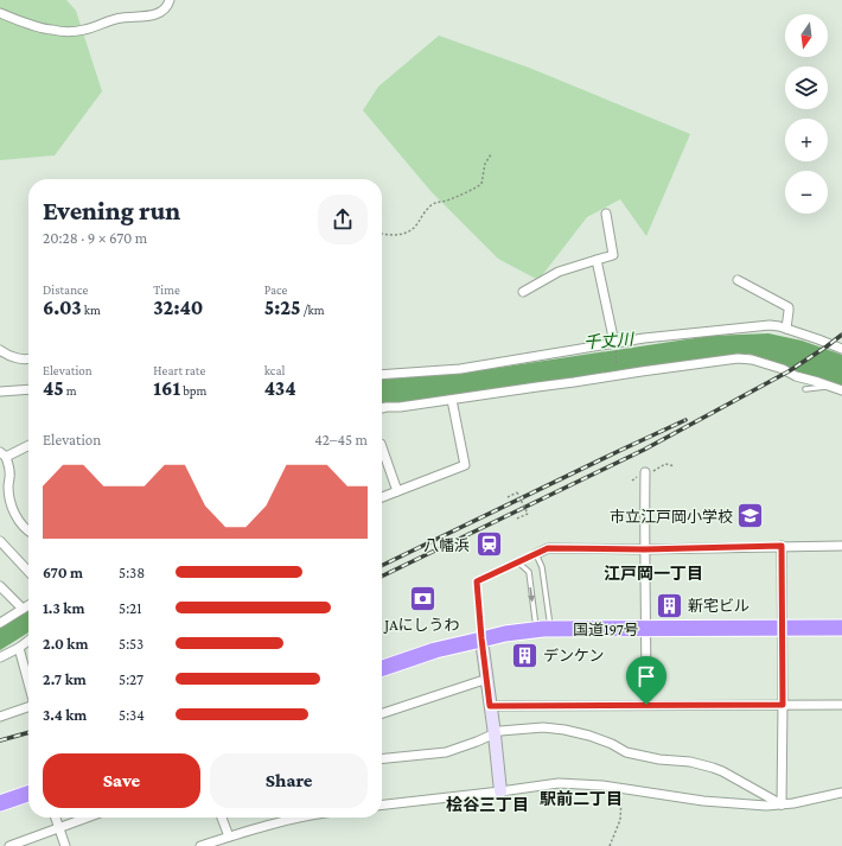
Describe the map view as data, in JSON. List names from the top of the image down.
{
  "streets": {
    "highway": ["国道197号"]
  },
  "districts": ["江戸岡一丁目", "駅前二丁目", "桧谷三丁目"],
  "water": ["千丈川"],
  "places": {
    "school or university": ["市立江戸岡小学校"],
    "station": ["八幡浜"],
    "bank": ["JAにしうわ"],
    "building": ["新宅ビル", "デンケン"]
  },
  "north": "bottom",
  "page": {
    "map_buttons": ["+", "−"],
    "heading": ["Evening run", "20:28 · 9 × 670 m"],
    "stats": [
      ["Distance", "6.03 km"],
      ["Time", "32:40"],
      ["Pace", "5:25 /km"],
      ["Elevation", "45 m"],
      ["Heart rate", "161 bpm"],
      ["kcal", "434"]
    ],
    "chart": ["Elevation", "42–45 m"],
    "list": [
      {
        "name": "670 m",
        "note": "5:38"
      },
      {
        "name": "1.3 km",
        "note": "5:21"
      },
      {
        "name": "2.0 km",
        "note": "5:53"
      },
      {
        "name": "2.7 km",
        "note": "5:27"
      },
      {
        "name": "3.4 km",
        "note": "5:34"
      }
    ],
    "buttons": ["Save", "Share"]
  }
}
